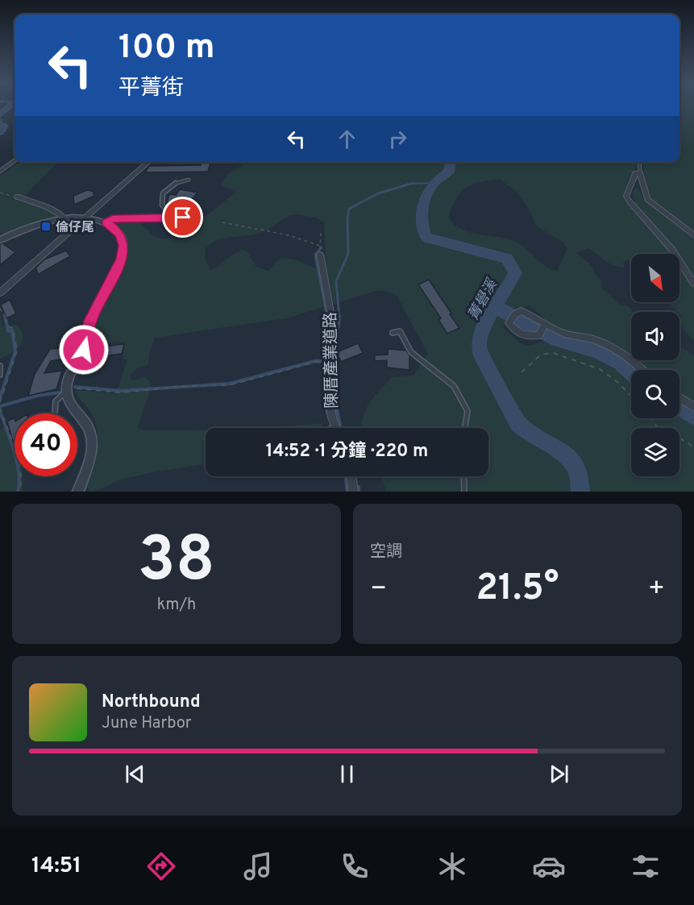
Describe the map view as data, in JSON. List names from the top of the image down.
{
  "streets": {
    "street": ["陳厝產業道路"]
  },
  "water": ["菁礐溪"],
  "places": {
    "transit": ["倫仔尾"]
  },
  "north": "bottom right",
  "page": {
    "turn": ["100 m", "平菁街"],
    "limit": "40",
    "trip": "14:52 · 1 分鐘 · 220 m",
    "tile": [
      ["38", "km/h"],
      "空調"
    ],
    "heat": ["−", "21.5°", "+"],
    "song": ["Northbound", "June Harbor"],
    "tabs": "14:51"
  }
}
